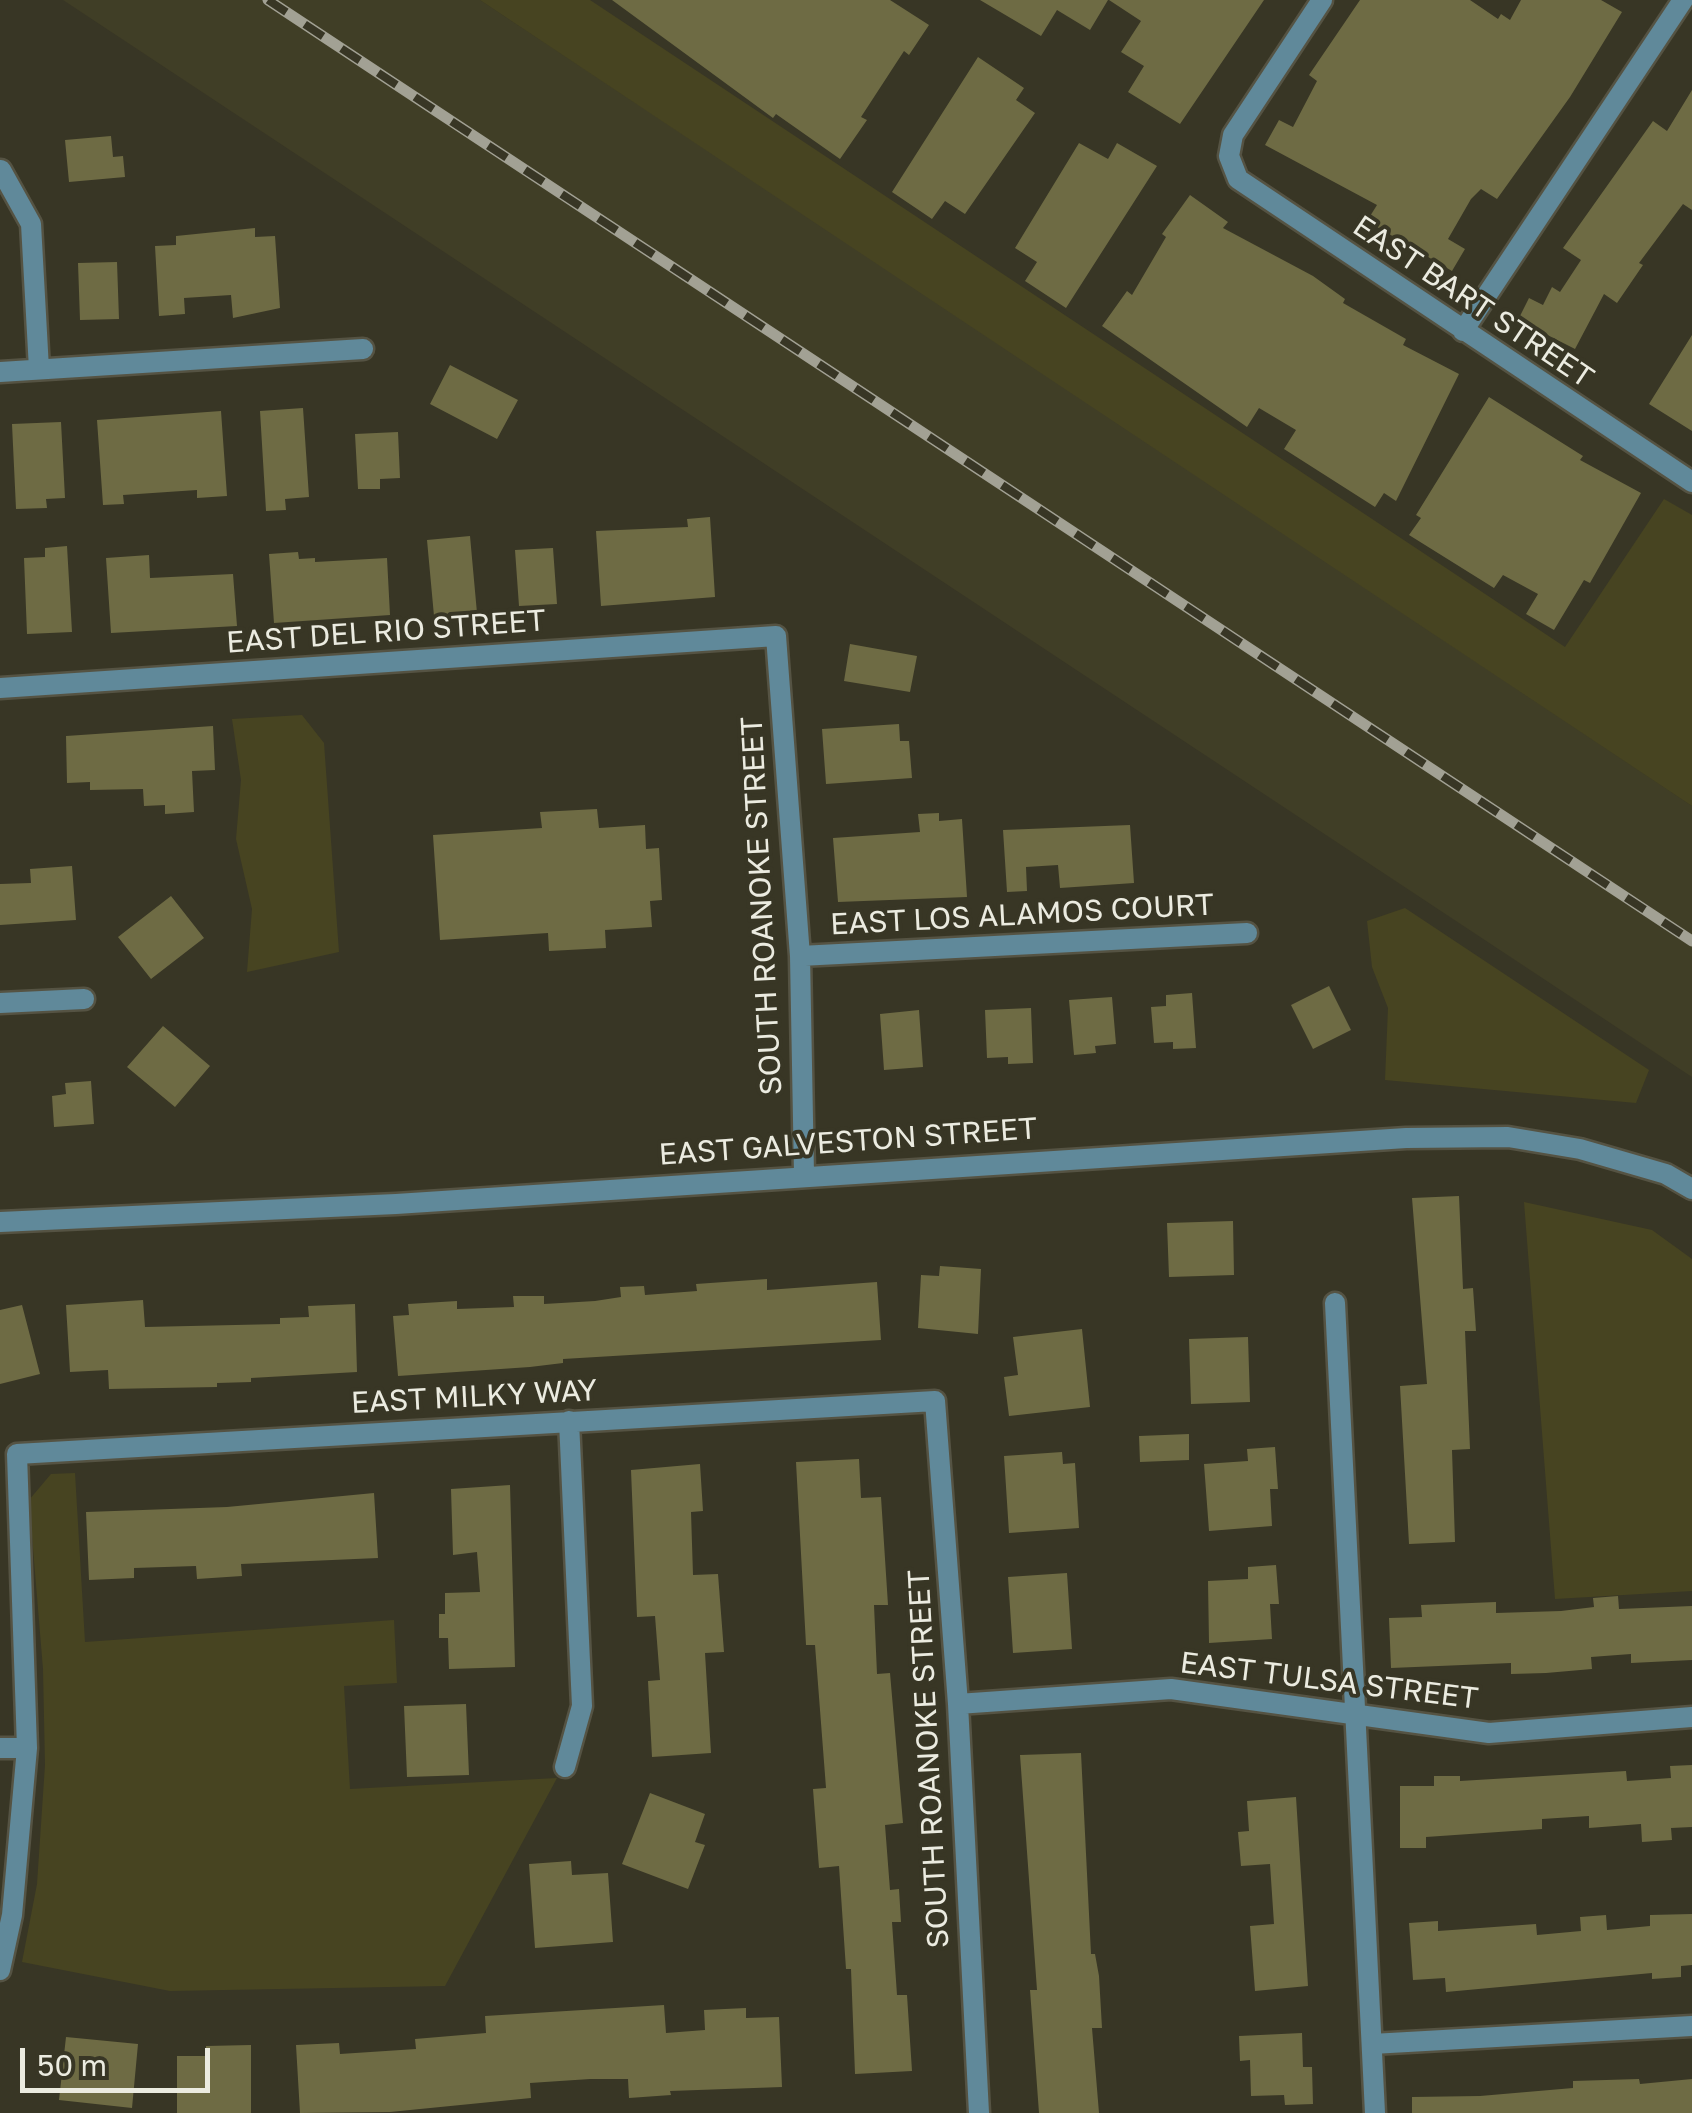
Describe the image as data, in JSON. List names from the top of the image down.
{
  "streets": {
    "street": [
      "EAST BART STREET",
      "EAST DEL RIO STREET",
      "SOUTH ROANOKE STREET",
      "EAST LOS ALAMOS COURT",
      "EAST GALVESTON STREET",
      "EAST MILKY WAY",
      "EAST TULSA STREET"
    ]
  },
  "crossings": [
    ["EAST DEL RIO STREET", "SOUTH ROANOKE STREET"],
    ["SOUTH ROANOKE STREET", "EAST LOS ALAMOS COURT"],
    ["SOUTH ROANOKE STREET", "EAST GALVESTON STREET"],
    ["SOUTH ROANOKE STREET", "EAST MILKY WAY"],
    ["SOUTH ROANOKE STREET", "EAST TULSA STREET"]
  ],
  "scale_bar": "50 m"
}
